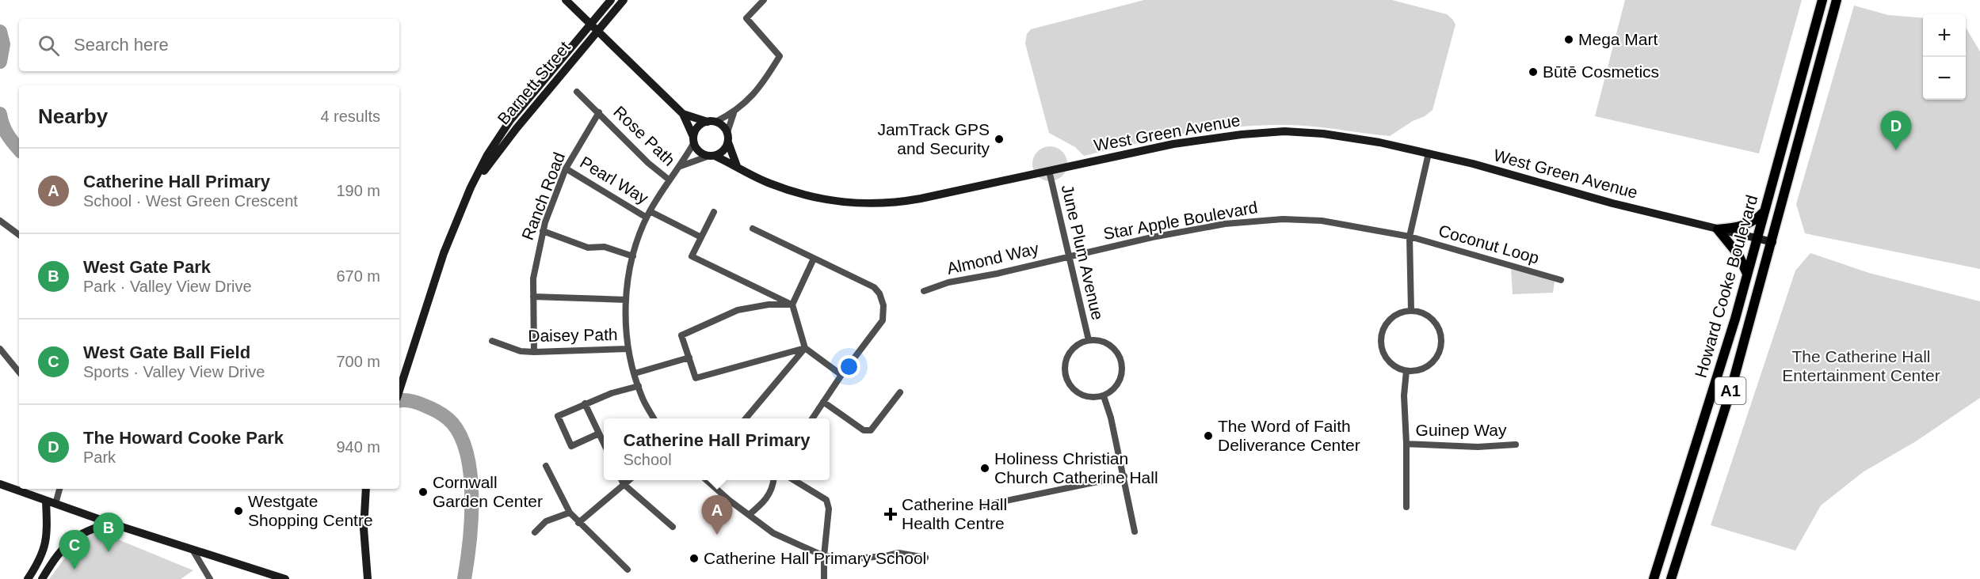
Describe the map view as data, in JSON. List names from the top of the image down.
{
  "streets": {
    "main road": ["Howard Cooke Boulevard", "A1"],
    "street": [
      "Barnett Street",
      "West Green Avenue",
      "Rose Path",
      "Pearl Way",
      "Ranch Road",
      "Star Apple Boulevard",
      "Coconut Loop",
      "June Plum Avenue",
      "Almond Way",
      "Daisey Path",
      "Guinep Way"
    ]
  },
  "crossings": [
    ["West Green Avenue", "June Plum Avenue"],
    ["West Green Avenue", "Howard Cooke Boulevard"],
    ["Rose Path", "Ranch Road"],
    ["Pearl Way", "Ranch Road"],
    ["Ranch Road", "Daisey Path"],
    ["Star Apple Boulevard", "Coconut Loop"],
    ["Star Apple Boulevard", "June Plum Avenue"],
    ["Star Apple Boulevard", "Almond Way"],
    ["June Plum Avenue", "Almond Way"]
  ],
  "parks": ["The Catherine Hall Entertainment Center"],
  "places": {
    "other": [
      "Mega Mart",
      "Būtē Cosmetics",
      "JamTrack GPS and Security",
      "The Word of Faith Deliverance Center",
      "Holiness Christian Church Catherine Hall",
      "Cornwall Garden Center",
      "Westgate Shopping Centre",
      "Catherine Hall Primary School"
    ],
    "health": ["Catherine Hall Health Centre"]
  },
  "page": {
    "map_buttons": ["+", "−"],
    "search": "Search here",
    "heading": ["Nearby", "4 results"],
    "pins": [
      "D",
      "A",
      "B",
      "C"
    ],
    "list": [
      {
        "mark": "A",
        "name": "Catherine Hall Primary",
        "note": "School · West Green Crescent",
        "value": "190 m"
      },
      {
        "mark": "B",
        "name": "West Gate Park",
        "note": "Park · Valley View Drive",
        "value": "670 m"
      },
      {
        "mark": "C",
        "name": "West Gate Ball Field",
        "note": "Sports · Valley View Drive",
        "value": "700 m"
      },
      {
        "mark": "D",
        "name": "The Howard Cooke Park",
        "note": "Park",
        "value": "940 m"
      }
    ],
    "popup": ["Catherine Hall Primary", "School"]
  }
}
